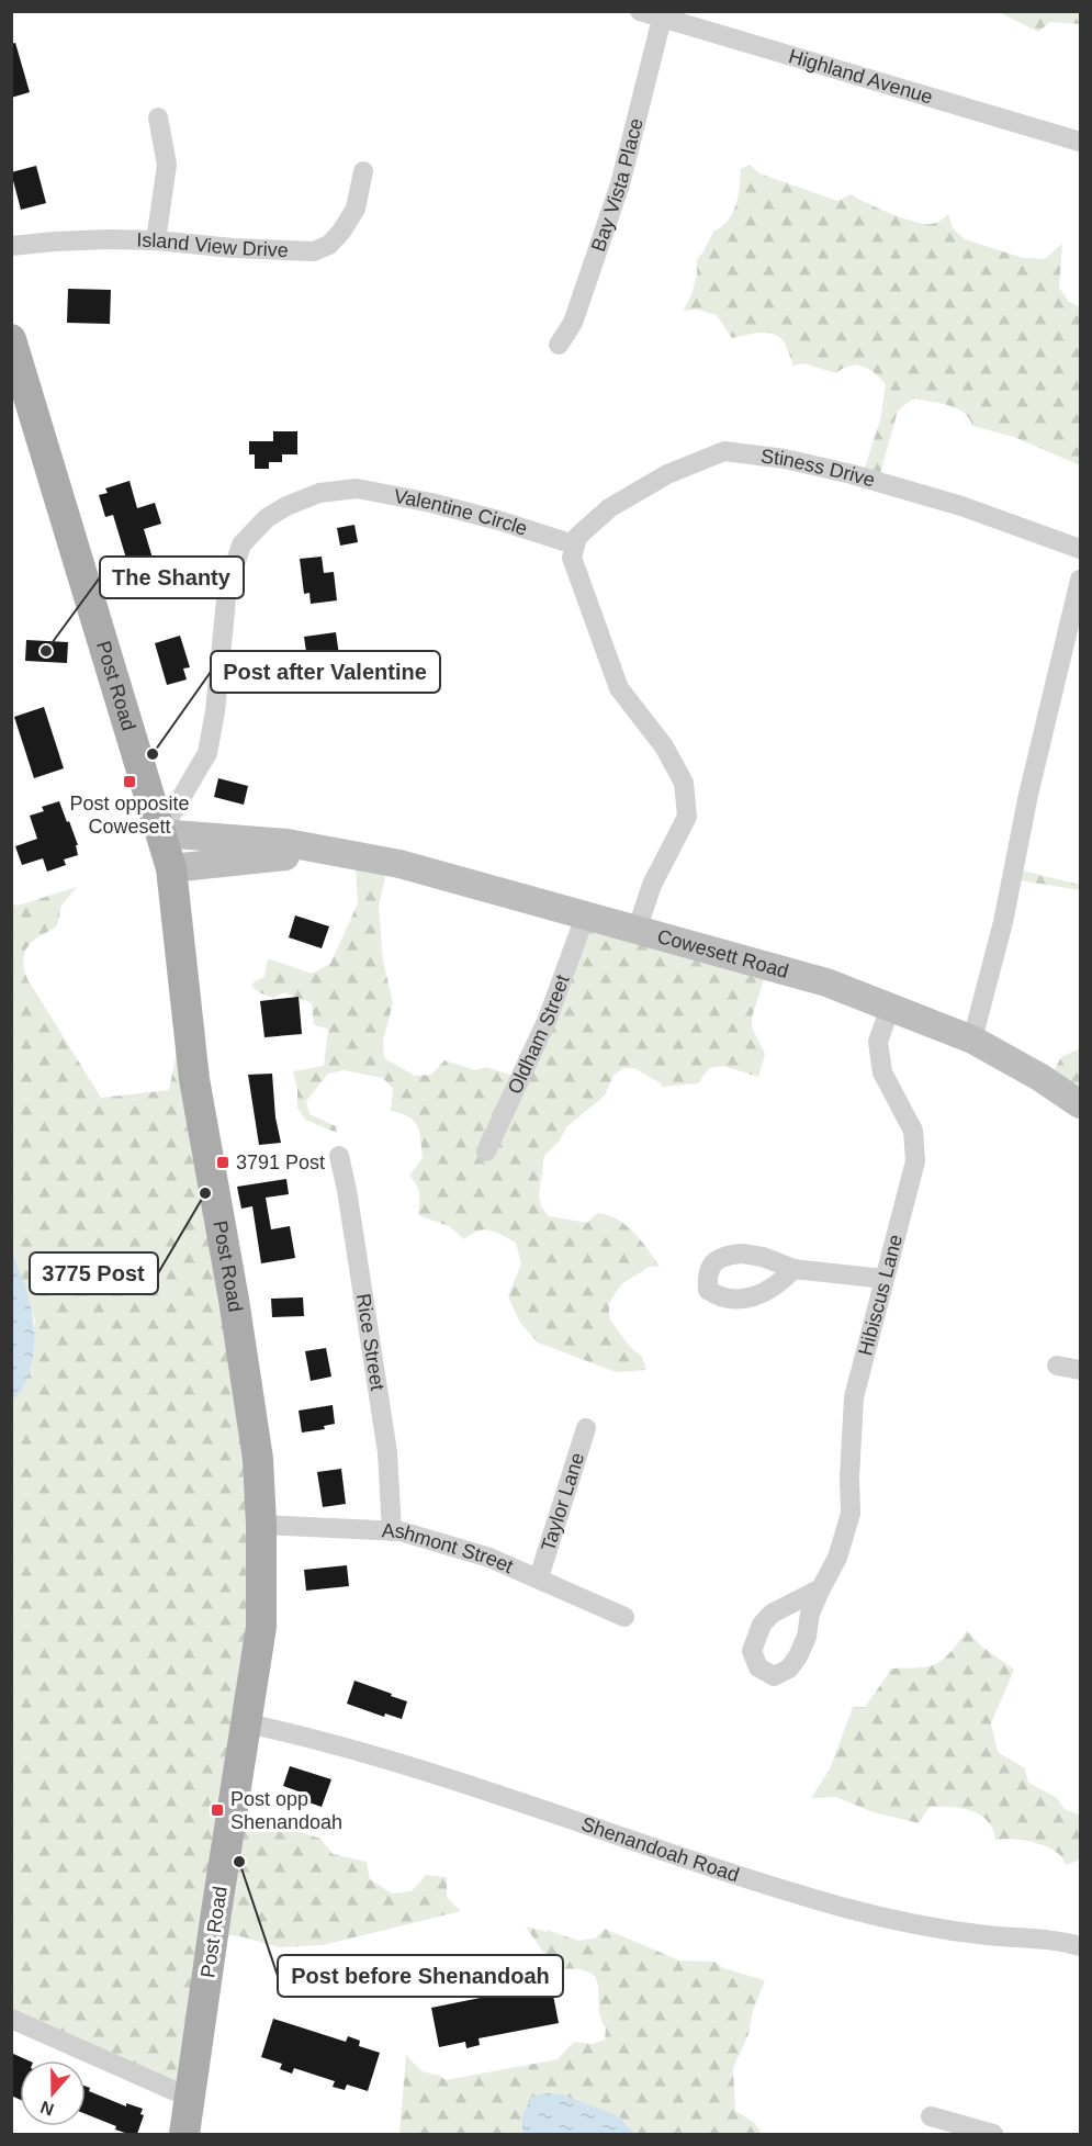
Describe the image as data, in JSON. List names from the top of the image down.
{
  "streets": {
    "main road": ["Post Road", "Cowesett Road"],
    "street": [
      "Highland Avenue",
      "Bay Vista Place",
      "Island View Drive",
      "Stiness Drive",
      "Valentine Circle",
      "Oldham Street",
      "Hibiscus Lane",
      "Rice Street",
      "Taylor Lane",
      "Ashmont Street",
      "Shenandoah Road"
    ]
  },
  "crossings": [
    ["Highland Avenue", "Bay Vista Place"],
    ["Stiness Drive", "Valentine Circle"],
    ["Valentine Circle", "Post Road"],
    ["Valentine Circle", "Cowesett Road"],
    ["Post Road", "Cowesett Road"],
    ["Post Road", "Ashmont Street"],
    ["Post Road", "Shenandoah Road"],
    ["Cowesett Road", "Oldham Street"],
    ["Cowesett Road", "Hibiscus Lane"],
    ["Rice Street", "Ashmont Street"],
    ["Taylor Lane", "Ashmont Street"]
  ],
  "places": {
    "other": [
      "The Shanty",
      "Post after Valentine",
      "3775 Post",
      "Post before Shenandoah"
    ],
    "transit": ["Post opposite Cowesett", "3791 Post", "Post opp Shenandoah"]
  },
  "north": "bottom"
}
